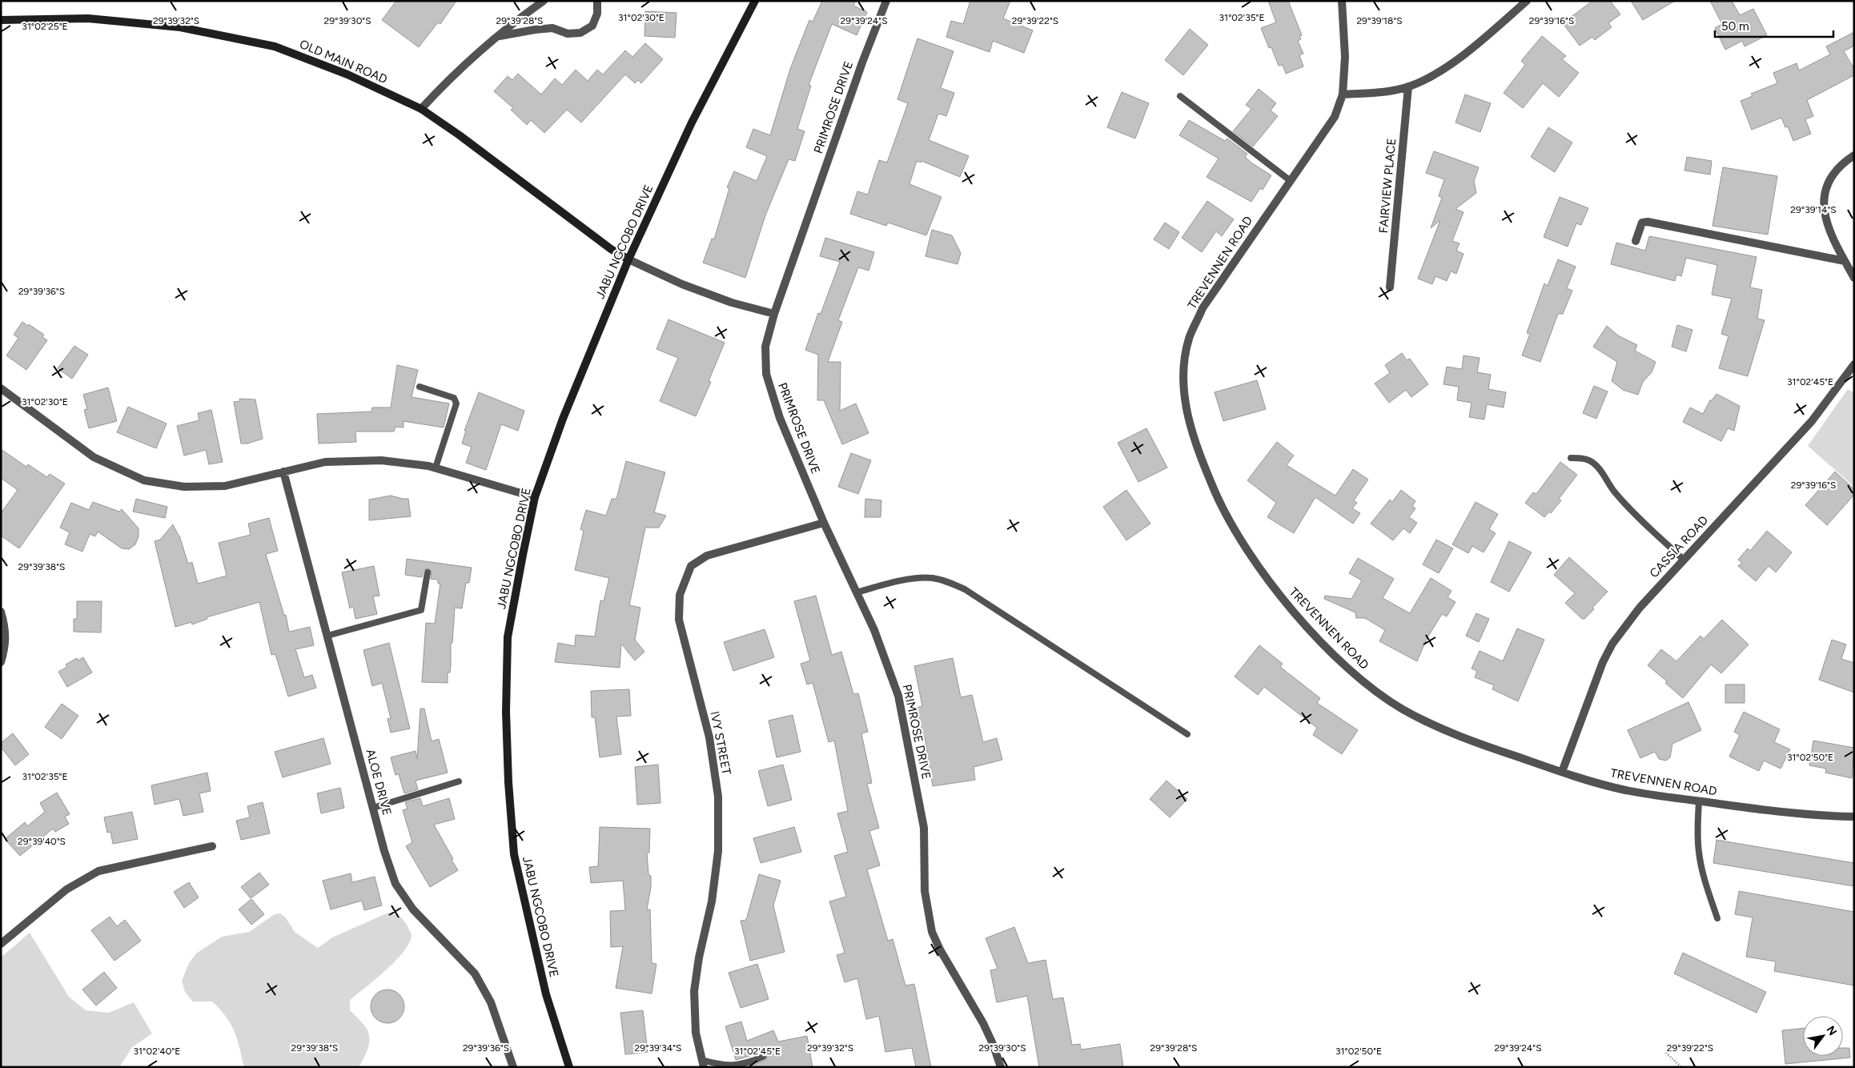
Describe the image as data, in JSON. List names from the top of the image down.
{
  "streets": {
    "main road": ["OLD MAIN ROAD", "JABU NGCOBO DRIVE"],
    "street": [
      "PRIMROSE DRIVE",
      "FAIRVIEW PLACE",
      "TREVENNEN ROAD",
      "CASSIA ROAD",
      "IVY STREET",
      "ALOE DRIVE"
    ]
  },
  "crossings": [
    ["OLD MAIN ROAD", "JABU NGCOBO DRIVE"],
    ["PRIMROSE DRIVE", "IVY STREET"],
    ["TREVENNEN ROAD", "CASSIA ROAD"]
  ],
  "scale_bar": "50 m",
  "north": "top right",
  "coordinates": [
    "31°02'30\"E",
    "31°02'35\"E",
    "29°39'16\"S",
    "29°39'32\"S",
    "29°39'30\"S",
    "29°39'28\"S",
    "29°39'24\"S",
    "29°39'22\"S",
    "29°39'18\"S",
    "31°02'25\"E",
    "29°39'14\"S",
    "29°39'36\"S",
    "31°02'45\"E",
    "29°39'38\"S",
    "31°02'50\"E",
    "29°39'40\"S",
    "29°39'34\"S",
    "31°02'40\"E"
  ]
}
